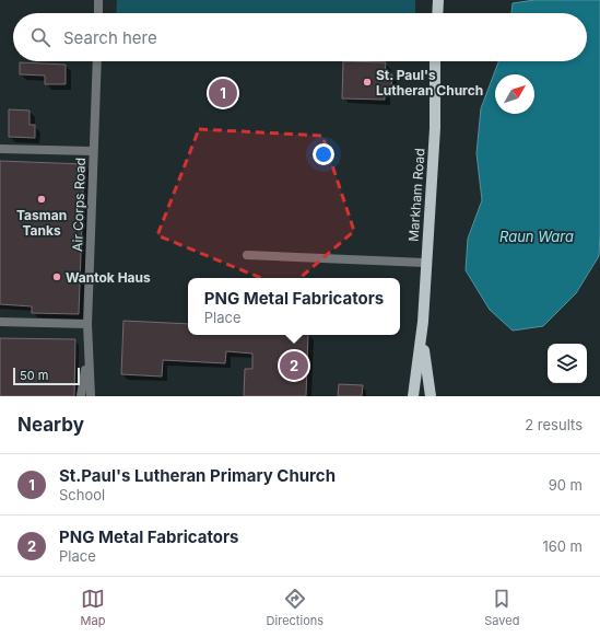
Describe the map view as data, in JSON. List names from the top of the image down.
{
  "streets": {
    "main road": ["Markham Road"],
    "street": ["Air Corps Road"]
  },
  "water": ["Raun Wara"],
  "places": ["St. Paul's Lutheran Church", "Tasman Tanks", "Wantok Haus"],
  "scale_bar": "50 m",
  "north": "top right",
  "page": {
    "search": "Search here",
    "pins": ["1", "2"],
    "popup": ["PNG Metal Fabricators", "Place"],
    "scale": "50 m",
    "heading": ["Nearby", "2 results"],
    "list": [
      {
        "mark": "1",
        "name": "St.Paul's Lutheran Primary Church",
        "note": "School",
        "value": "90 m"
      },
      {
        "mark": "2",
        "name": "PNG Metal Fabricators",
        "note": "Place",
        "value": "160 m"
      }
    ],
    "nav": ["Map", "Directions", "Saved"]
  }
}
